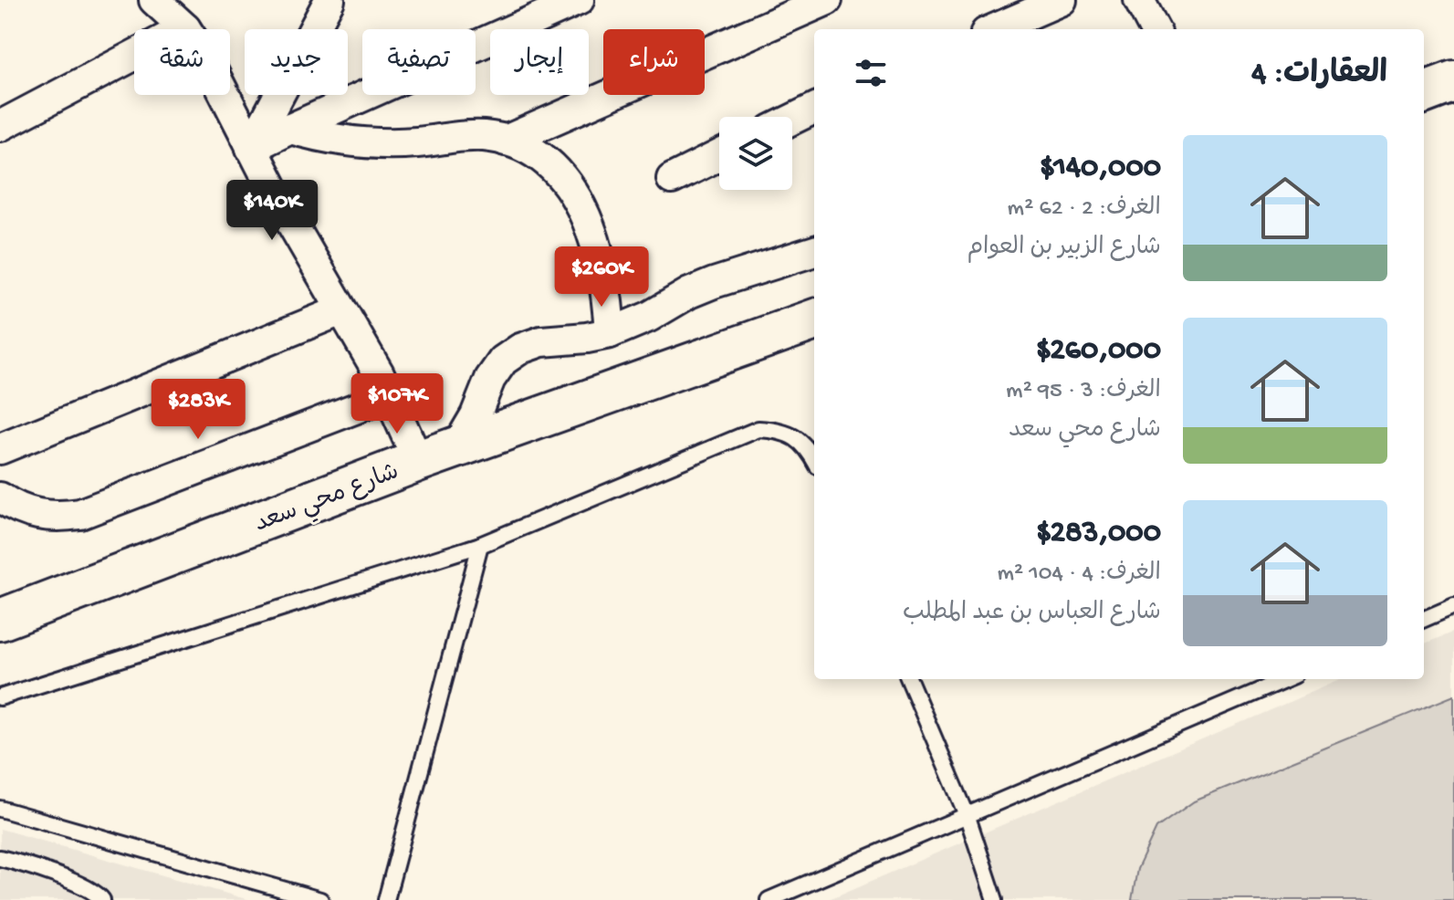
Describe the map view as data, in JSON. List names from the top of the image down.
{
  "streets": {
    "street": ["شارع محي سعد"]
  },
  "page": {
    "chip": [
      "شراء",
      "إيجار",
      "تصفية",
      "جديد",
      "شقة"
    ],
    "heading": "العقارات: 4",
    "list": [
      {
        "name": "$140,000",
        "note": "الغرف: 2 · 62 m² · شارع الزبير بن العوام"
      },
      {
        "name": "$260,000",
        "note": "الغرف: 3 · 95 m² · شارع محي سعد"
      },
      {
        "name": "$283,000",
        "note": "الغرف: 4 · 104 m² · شارع العباس بن عبد المطلب"
      }
    ],
    "price": [
      "$140K",
      "$260K",
      "$107K",
      "$283K"
    ]
  }
}
